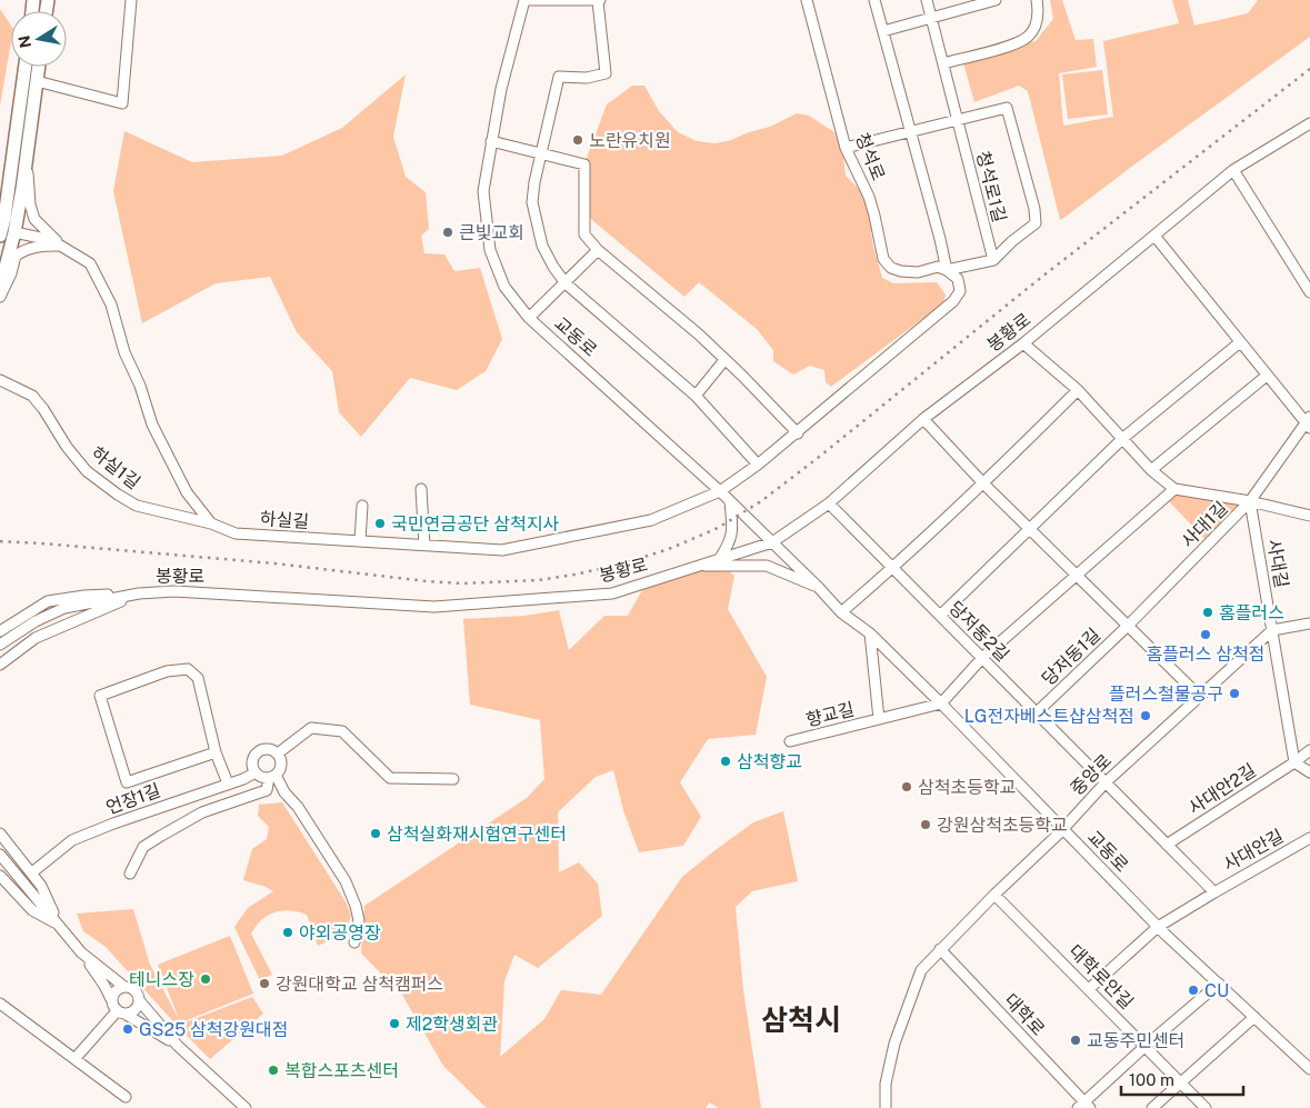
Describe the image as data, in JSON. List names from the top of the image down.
{
  "streets": {
    "street": [
      "청석로",
      "청석로1길",
      "봉황로",
      "교동로",
      "하실1길",
      "하실길",
      "사대1길",
      "사대길",
      "당저동2길",
      "당저동1길",
      "향교길",
      "중앙로",
      "사대안2길",
      "언장1길",
      "사대안길",
      "대학로안길",
      "대학로"
    ]
  },
  "crossings": [
    ["청석로", "청석로1길"],
    ["봉황로", "교동로"],
    ["봉황로", "당저동2길"],
    ["봉황로", "당저동1길"],
    ["교동로", "하실길"],
    ["교동로", "향교길"],
    ["교동로", "중앙로"],
    ["하실1길", "하실길"],
    ["사대1길", "사대길"],
    ["사대1길", "당저동1길"],
    ["사대길", "중앙로"],
    ["당저동2길", "당저동1길"],
    ["당저동2길", "중앙로"],
    ["당저동1길", "중앙로"],
    ["중앙로", "대학로안길"],
    ["중앙로", "대학로"],
    ["대학로안길", "대학로"]
  ],
  "districts": ["삼척시"],
  "places": [
    "노란유치원",
    "큰빛교회",
    "국민연금공단 삼척지사",
    "홈플러스",
    "홈플러스 삼척점",
    "플러스철물공구",
    "LG전자베스트샵삼척점",
    "삼척향교",
    "삼척초등학교",
    "강원삼척초등학교",
    "삼척실화재시험연구센터",
    "야외공영장",
    "테니스장",
    "강원대학교 삼척캠퍼스",
    "CU",
    "제2학생회관",
    "GS25 삼척강원대점",
    "교동주민센터",
    "복합스포츠센터"
  ],
  "scale_bar": "100 m",
  "north": "left"
}
